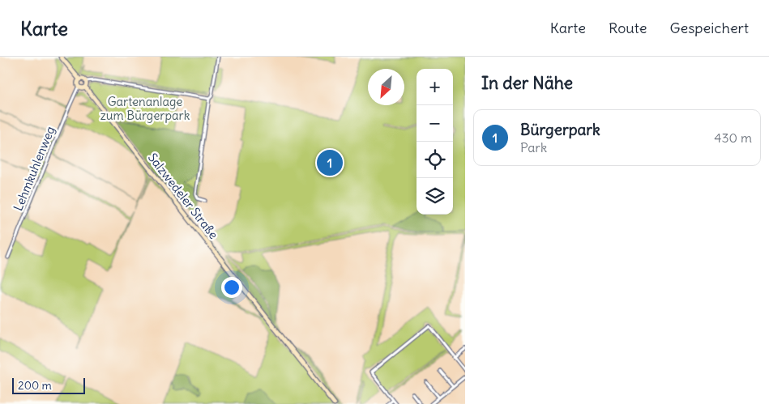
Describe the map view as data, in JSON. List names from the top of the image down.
{
  "streets": {
    "main road": ["Salzwedeler Straße"],
    "street": ["Lehmkuhlenweg"]
  },
  "crossings": [
    ["Lehmkuhlenweg", "Salzwedeler Straße"]
  ],
  "parks": ["Gartenanlage zum Bürgerpark"],
  "scale_bar": "200 m",
  "north": "bottom left",
  "page": {
    "header": "Karte",
    "nav": ["Karte", "Route", "Gespeichert"],
    "heading": "In der Nähe",
    "map_buttons": ["+", "−"],
    "list": [
      {
        "mark": "1",
        "name": "Bürgerpark",
        "note": "Park",
        "value": "430 m"
      }
    ],
    "pins": "1",
    "scale": "200 m"
  }
}
